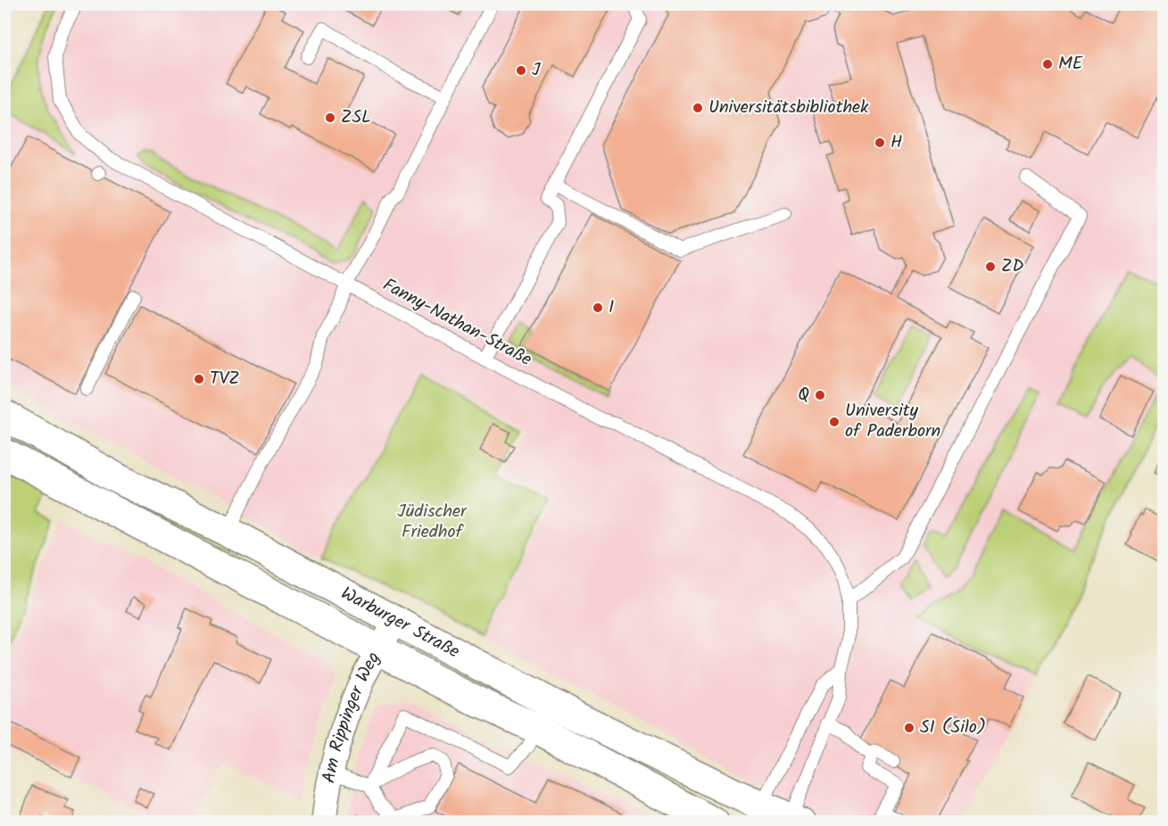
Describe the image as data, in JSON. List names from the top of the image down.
{
  "streets": {
    "main road": ["Warburger Straße"],
    "street": ["Am Rippinger Weg"],
    "lane": ["Fanny-Nathan-Straße"]
  },
  "crossings": [
    ["Fanny-Nathan-Straße", "Warburger Straße"],
    ["Warburger Straße", "Am Rippinger Weg"]
  ],
  "parks": ["Jüdischer Friedhof"],
  "places": [
    "ME",
    "J",
    "Universitätsbibliothek",
    "ZSL",
    "H",
    "ZD",
    "I",
    "TVZ",
    "Q",
    "University of Paderborn",
    "SI (Silo)"
  ]
}
